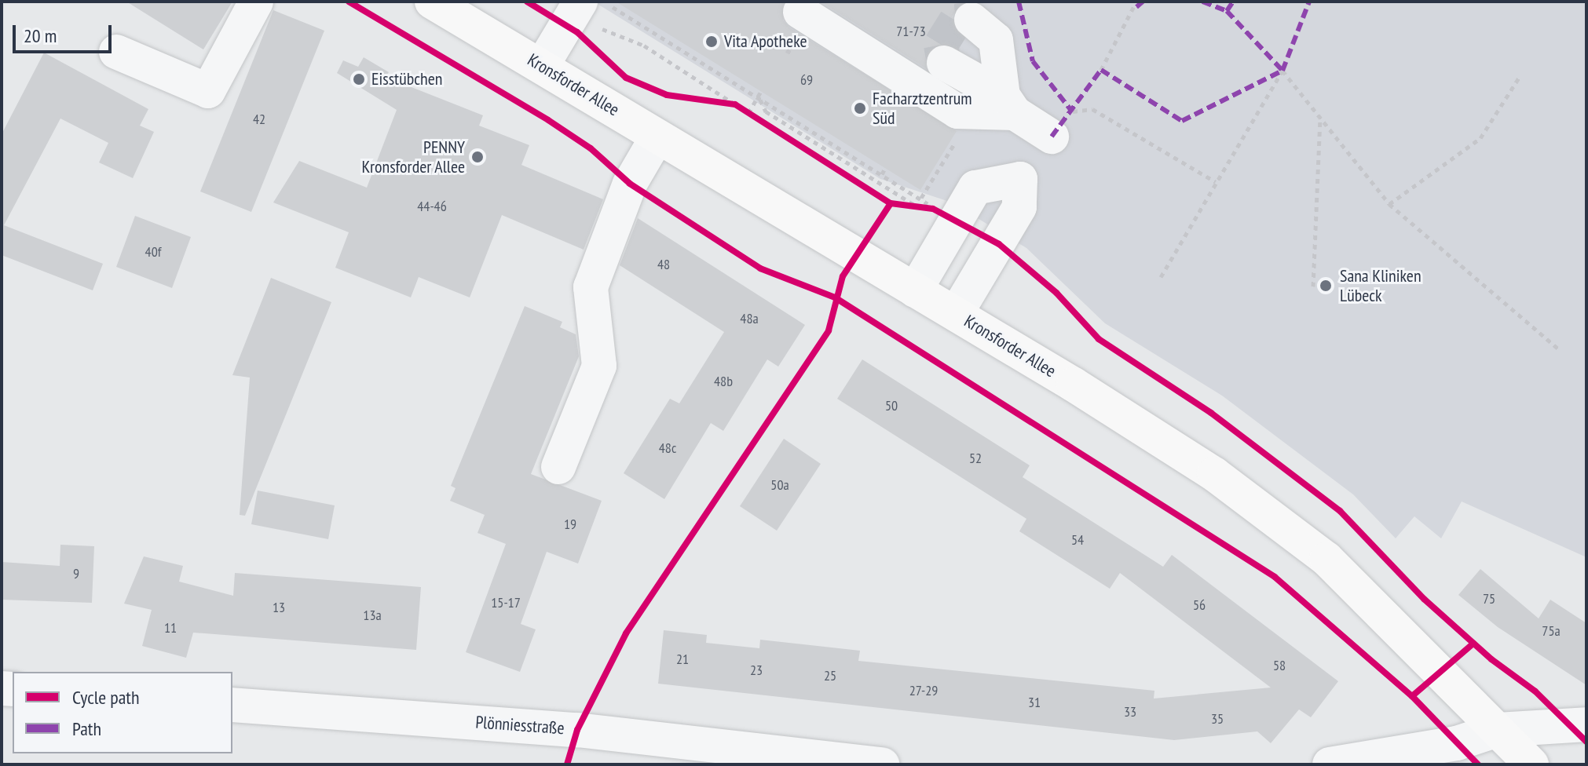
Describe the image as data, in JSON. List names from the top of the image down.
{
  "streets": {
    "main road": ["Kronsforder Allee"],
    "street": ["Plönniesstraße"]
  },
  "places": [
    "Vita Apotheke",
    "Eisstübchen",
    "Facharztzentrum Süd",
    "PENNY Kronsforder Allee",
    "Sana Kliniken Lübeck"
  ],
  "house_numbers": [
    "71-73",
    "69",
    "42",
    "44-46",
    "40f",
    "48",
    "48a",
    "48b",
    "50",
    "48c",
    "52",
    "50a",
    "19",
    "54",
    "9",
    "75",
    "15-17",
    "56",
    "13",
    "13a",
    "11",
    "75a",
    "21",
    "58",
    "23",
    "25",
    "27-29",
    "31",
    "33",
    "35"
  ],
  "legend": ["Cycle path", "Path"],
  "scale_bar": "20 m"
}
